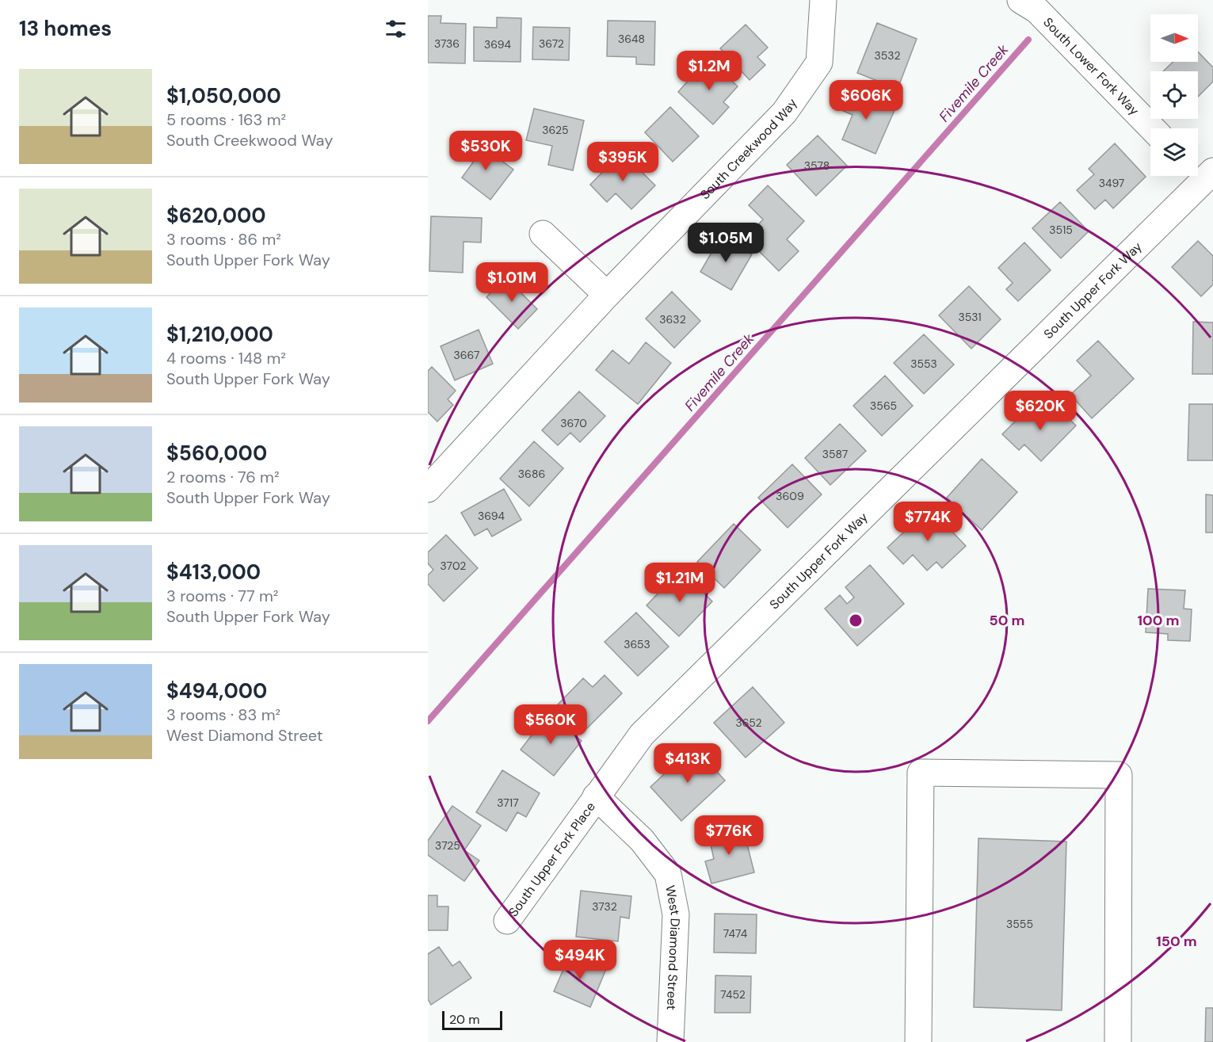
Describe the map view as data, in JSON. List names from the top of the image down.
{
  "streets": {
    "street": [
      "South Lower Fork Way",
      "South Creekwood Way",
      "South Upper Fork Way",
      "South Upper Fork Place",
      "West Diamond Street"
    ]
  },
  "crossings": [
    ["South Upper Fork Way", "South Upper Fork Place"],
    ["South Upper Fork Way", "West Diamond Street"],
    ["South Upper Fork Place", "West Diamond Street"]
  ],
  "water": ["Fivemile Creek"],
  "house_numbers": [
    "3648",
    "3736",
    "3672",
    "3694",
    "3532",
    "3625",
    "3578",
    "3497",
    "3515",
    "3531",
    "3632",
    "3667",
    "3553",
    "3565",
    "3670",
    "3587",
    "3686",
    "3609",
    "3694",
    "3702",
    "3653",
    "3652",
    "3717",
    "3725",
    "3732",
    "3555",
    "7474",
    "7452"
  ],
  "scale_bar": "20 m",
  "north": "right",
  "page": {
    "heading": "13 homes",
    "price": [
      "$1.2M",
      "$606K",
      "$530K",
      "$395K",
      "$1.05M",
      "$1.01M",
      "$620K",
      "$774K",
      "$1.21M",
      "$560K",
      "$413K",
      "$776K",
      "$494K"
    ],
    "list": [
      {
        "name": "$1,050,000",
        "note": "5 rooms · 163 m² · South Creekwood Way"
      },
      {
        "name": "$620,000",
        "note": "3 rooms · 86 m² · South Upper Fork Way"
      },
      {
        "name": "$1,210,000",
        "note": "4 rooms · 148 m² · South Upper Fork Way"
      },
      {
        "name": "$560,000",
        "note": "2 rooms · 76 m² · South Upper Fork Way"
      },
      {
        "name": "$413,000",
        "note": "3 rooms · 77 m² · South Upper Fork Way"
      },
      {
        "name": "$494,000",
        "note": "3 rooms · 83 m² · West Diamond Street"
      }
    ],
    "scale": "20 m"
  },
  "rings": ["50 m", "100 m", "150 m"]
}
